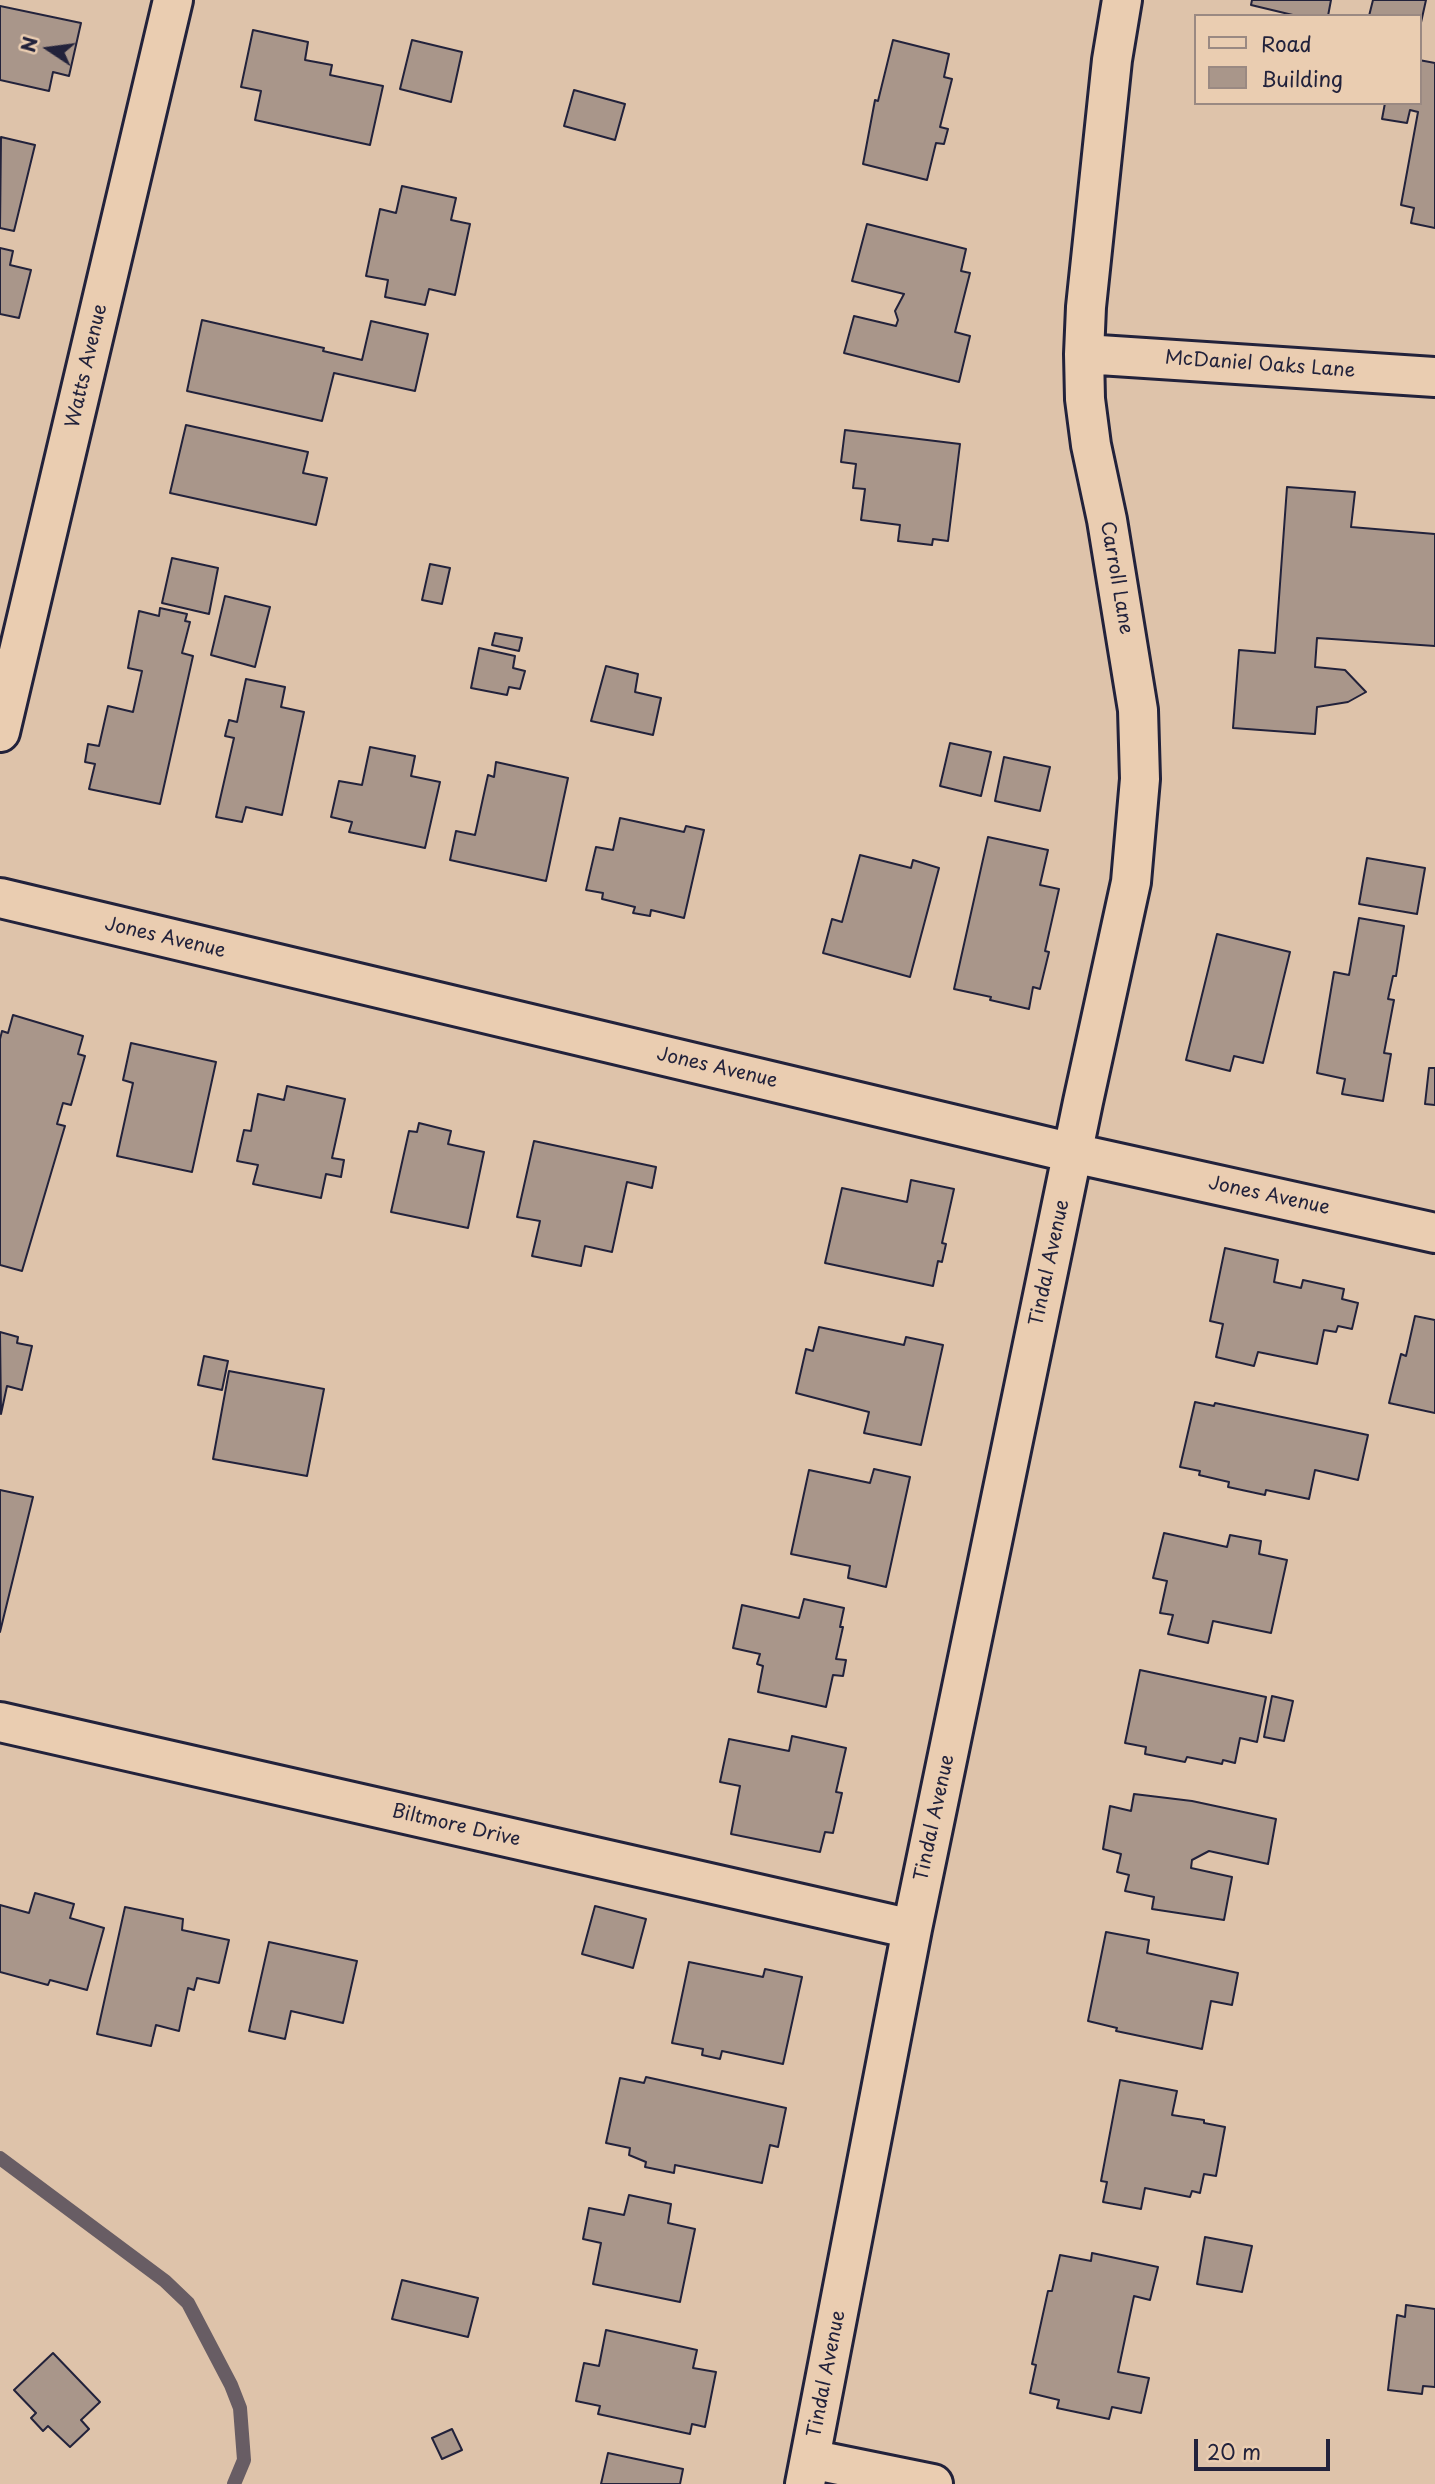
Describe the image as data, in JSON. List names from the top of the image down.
{
  "streets": {
    "street": [
      "McDaniel Oaks Lane",
      "Watts Avenue",
      "Carroll Lane",
      "Jones Avenue",
      "Tindal Avenue",
      "Biltmore Drive"
    ]
  },
  "crossings": [
    ["McDaniel Oaks Lane", "Carroll Lane"],
    ["Carroll Lane", "Jones Avenue"],
    ["Carroll Lane", "Tindal Avenue"],
    ["Jones Avenue", "Tindal Avenue"],
    ["Tindal Avenue", "Biltmore Drive"]
  ],
  "legend": ["Road", "Building"],
  "scale_bar": "20 m",
  "north": "left"
}
